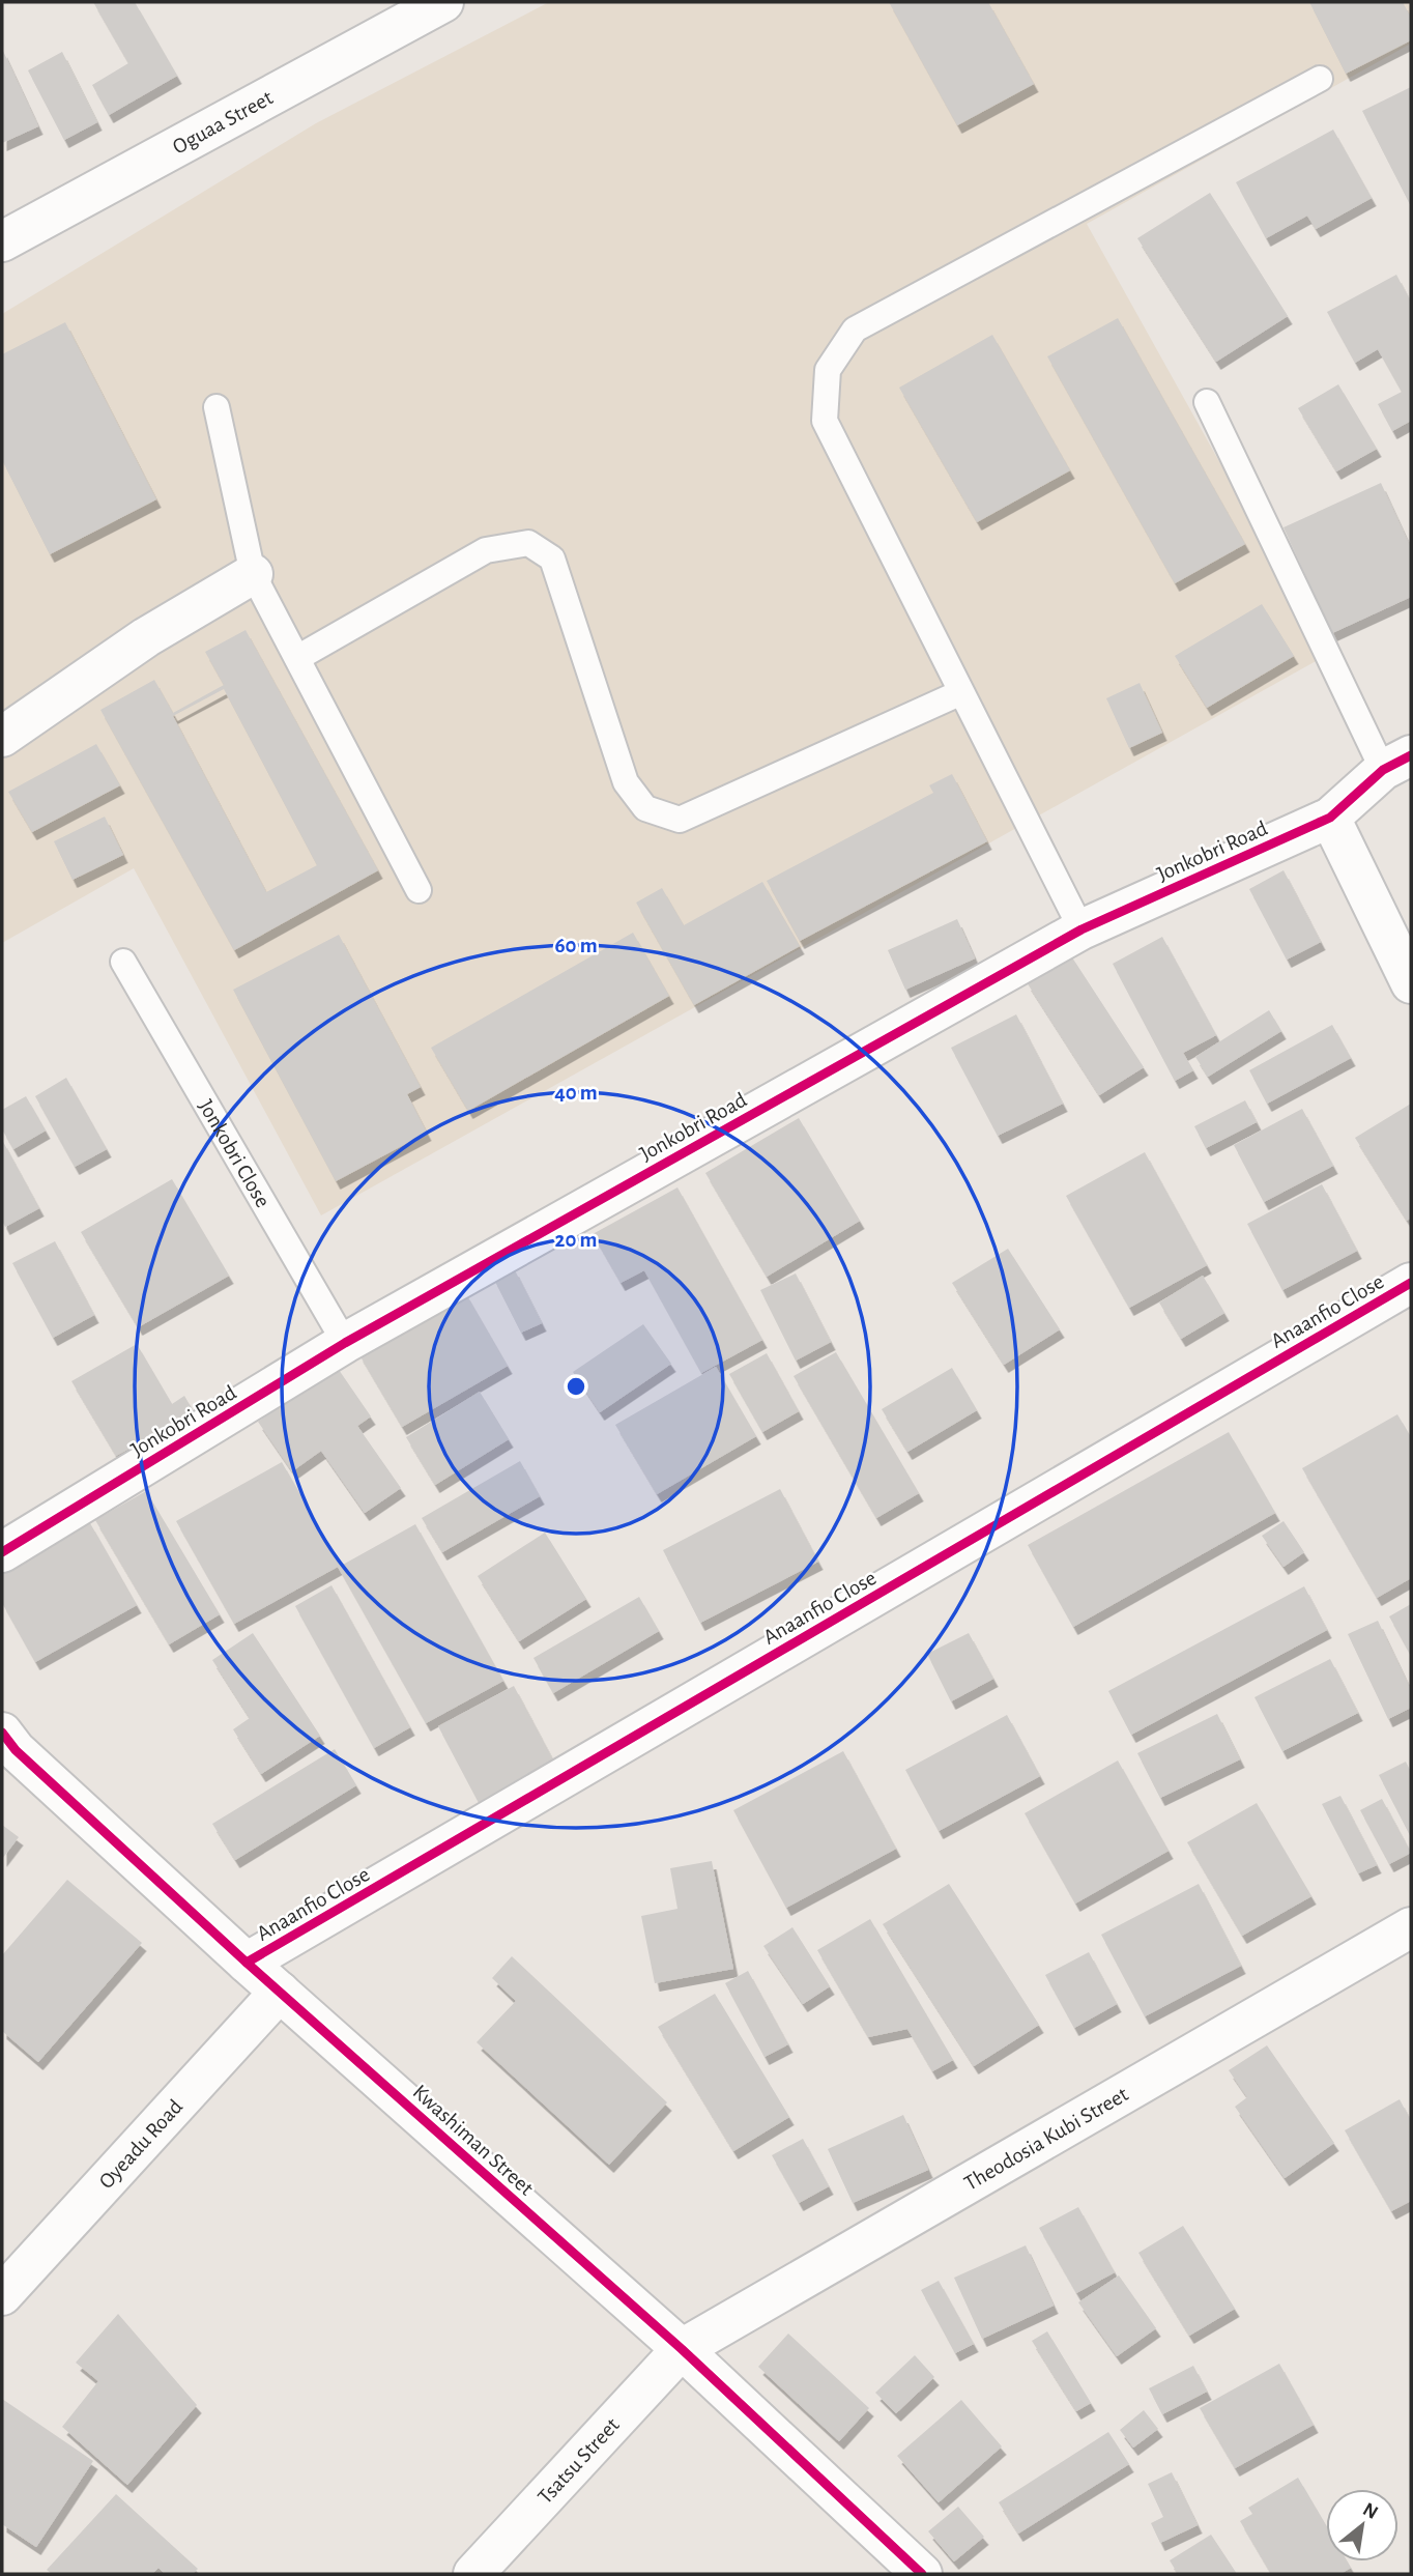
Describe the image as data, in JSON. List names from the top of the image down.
{
  "streets": {
    "street": [
      "Oguaa Street",
      "Jonkobri Road",
      "Anaanfio Close",
      "Theodosia Kubi Street",
      "Kwashiman Street",
      "Oyeadu Road",
      "Tsatsu Street"
    ],
    "lane": ["Jonkobri Close"]
  },
  "crossings": [
    ["Jonkobri Road", "Jonkobri Close"],
    ["Anaanfio Close", "Kwashiman Street"],
    ["Theodosia Kubi Street", "Kwashiman Street"],
    ["Theodosia Kubi Street", "Tsatsu Street"],
    ["Kwashiman Street", "Oyeadu Road"],
    ["Kwashiman Street", "Tsatsu Street"]
  ],
  "north": "top right",
  "rings": ["60 m", "40 m", "20 m"]
}
